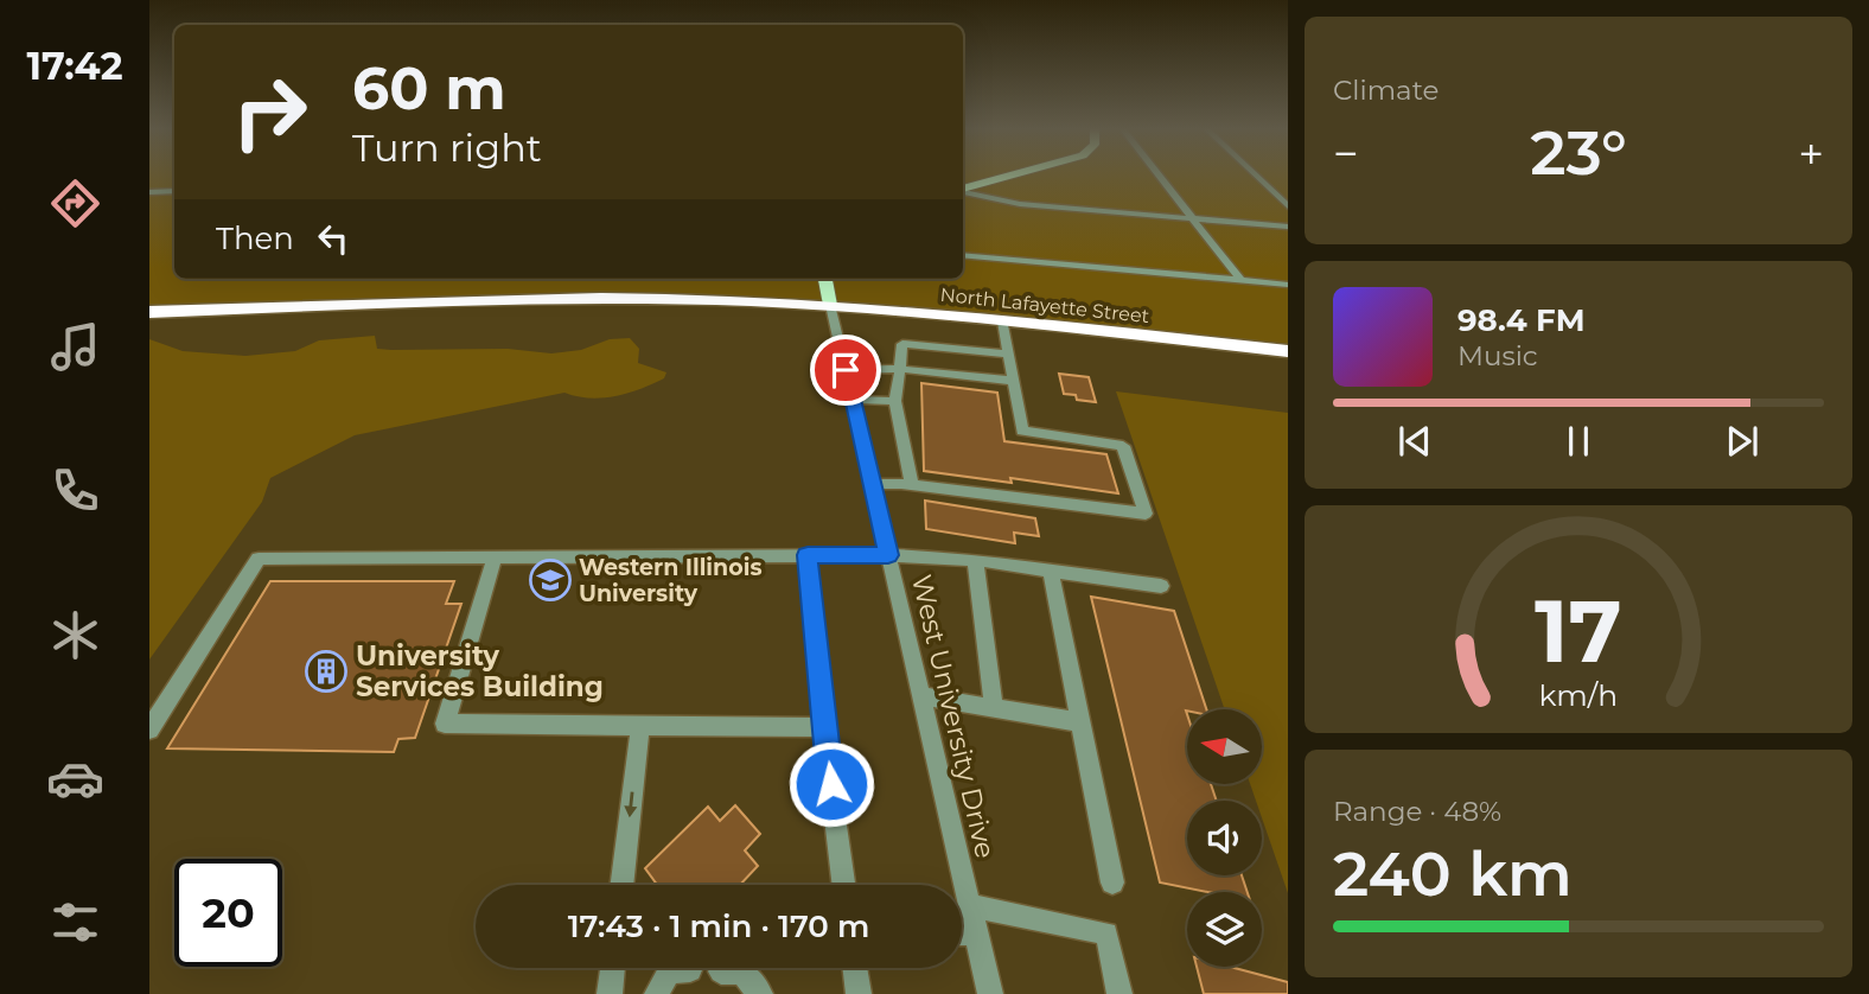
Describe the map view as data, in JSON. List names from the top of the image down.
{
  "streets": {
    "highway": ["North Lafayette Street"],
    "street": ["West University Drive"]
  },
  "crossings": [
    ["North Lafayette Street", "West University Drive"]
  ],
  "places": {
    "school or university": ["Western Illinois University"],
    "building": ["University Services Building"]
  },
  "north": "left",
  "page": {
    "tabs": "17:42",
    "tile": [
      "Climate",
      ["Range · 48%", "240 km"]
    ],
    "turn": ["60 m", "Turn right"],
    "heat": ["−", "23°", "+"],
    "then": "Then",
    "song": ["98.4 FM", "Music"],
    "limit": "20",
    "trip": "17:43 · 1 min · 170 m",
    "gauge": ["17", "km/h"]
  }
}
